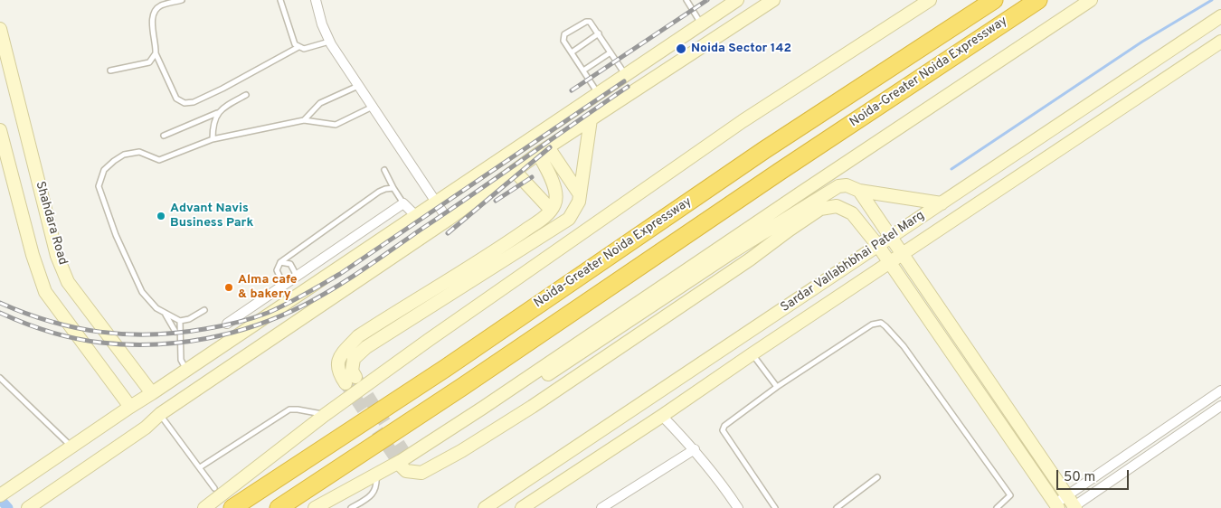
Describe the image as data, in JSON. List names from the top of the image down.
{
  "streets": {
    "highway": ["Noida-Greater Noida Expressway"],
    "street": ["Shahdara Road", "Sardar Vallabhbhai Patel Marg"]
  },
  "places": ["Noida Sector 142", "Advant Navis Business Park", "Alma cafe & bakery"],
  "scale_bar": "50 m"
}
